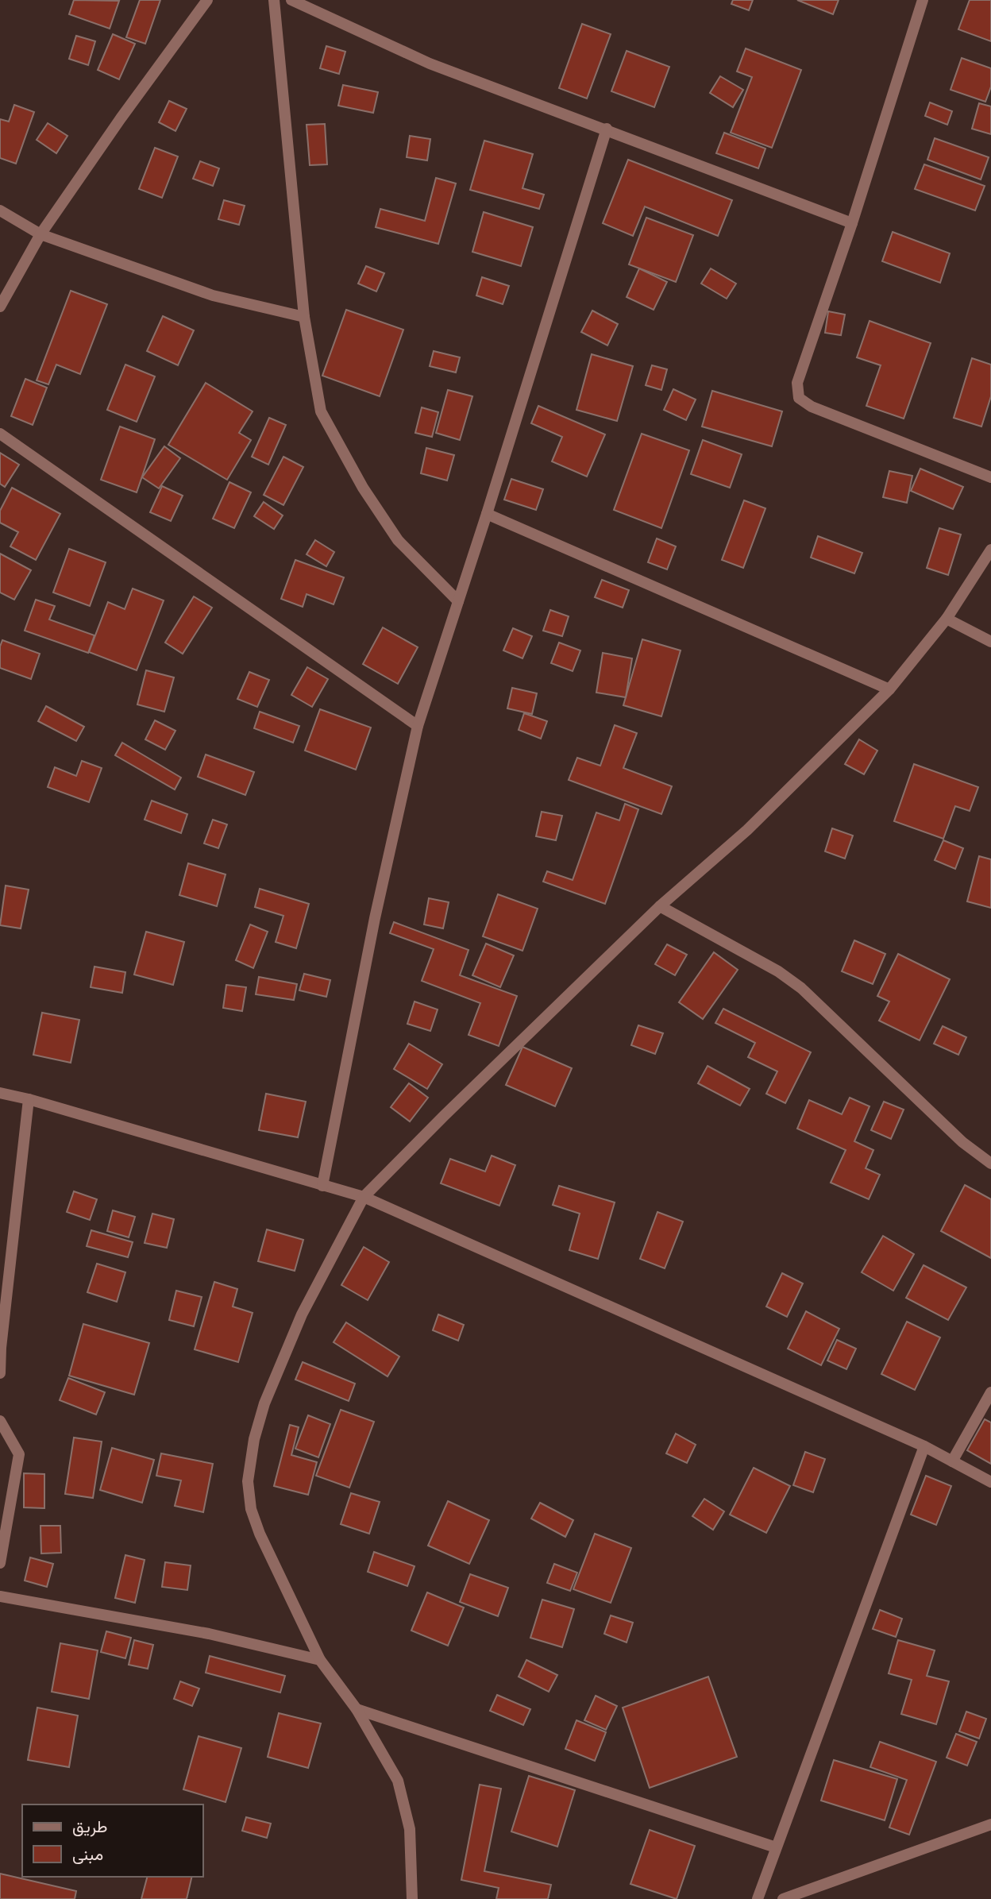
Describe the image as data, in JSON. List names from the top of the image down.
{
  "legend": ["طريق", "مبنى"]
}
